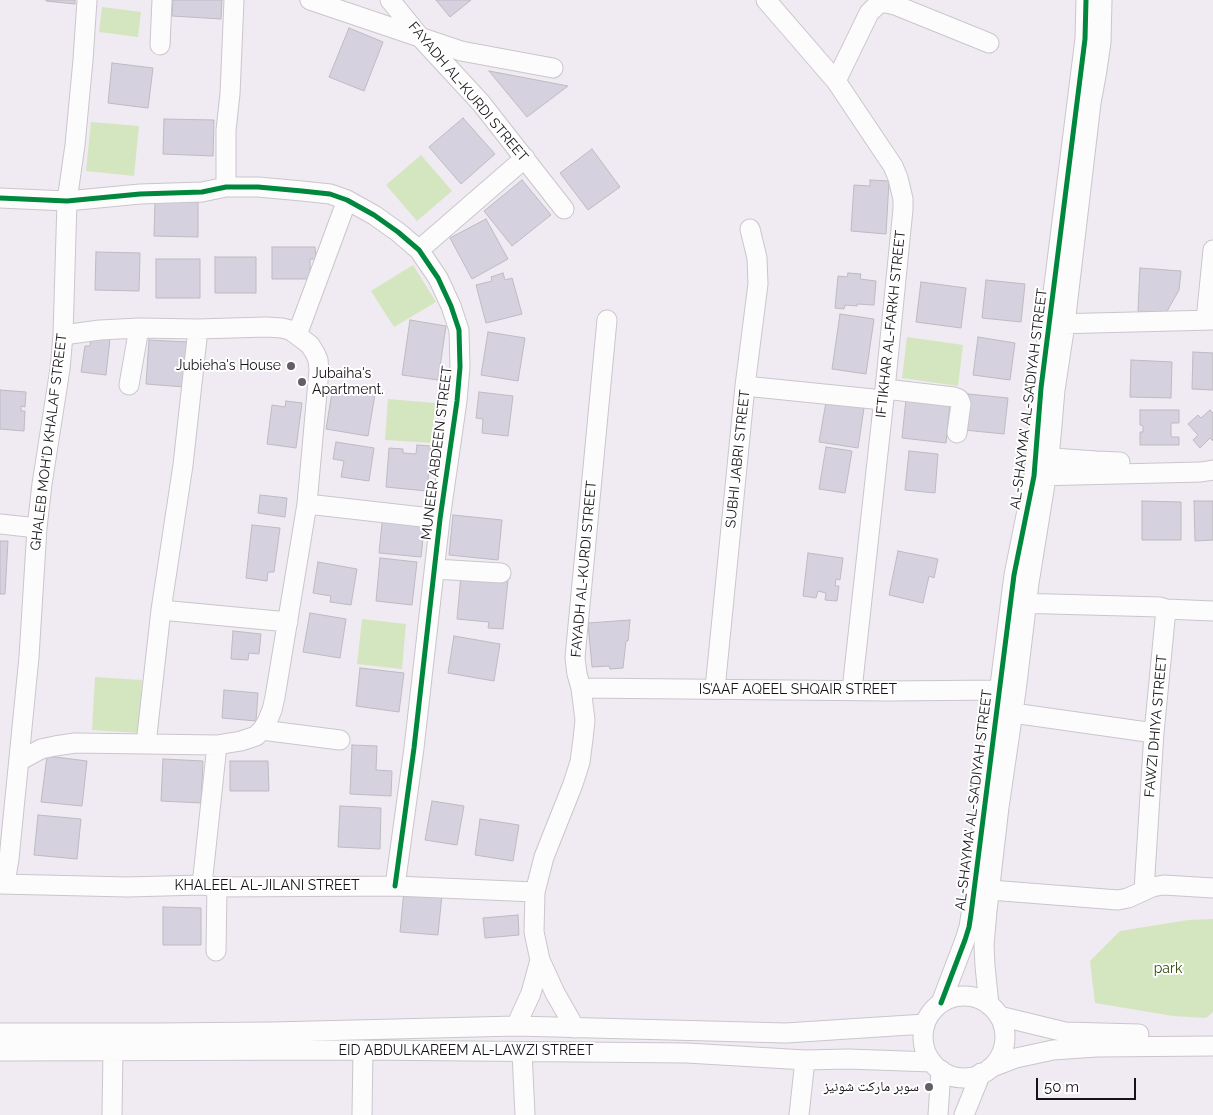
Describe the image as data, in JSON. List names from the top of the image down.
{
  "streets": {
    "street": [
      "FAYADH AL-KURDI STREET",
      "IFTIKHAR AL-FARKH STREET",
      "AL-SHAYMA’ AL-SA’DIYAH STREET",
      "GHALEB MOH‘D KHALAF STREET",
      "MUNEER ABDEEN STREET",
      "SUBHI JABRI STREET",
      "IS’AAF AQEEL SHQAIR STREET",
      "FAWZI DHIYA STREET",
      "KHALEEL AL-JILANI STREET",
      "EID ABDULKAREEM AL-LAWZI STREET"
    ]
  },
  "crossings": [
    ["FAYADH AL-KURDI STREET", "IS’AAF AQEEL SHQAIR STREET"],
    ["FAYADH AL-KURDI STREET", "KHALEEL AL-JILANI STREET"],
    ["FAYADH AL-KURDI STREET", "EID ABDULKAREEM AL-LAWZI STREET"],
    ["IFTIKHAR AL-FARKH STREET", "IS’AAF AQEEL SHQAIR STREET"],
    ["AL-SHAYMA’ AL-SA’DIYAH STREET", "IS’AAF AQEEL SHQAIR STREET"],
    ["AL-SHAYMA’ AL-SA’DIYAH STREET", "EID ABDULKAREEM AL-LAWZI STREET"],
    ["GHALEB MOH‘D KHALAF STREET", "MUNEER ABDEEN STREET"],
    ["GHALEB MOH‘D KHALAF STREET", "KHALEEL AL-JILANI STREET"],
    ["MUNEER ABDEEN STREET", "KHALEEL AL-JILANI STREET"],
    ["SUBHI JABRI STREET", "IS’AAF AQEEL SHQAIR STREET"]
  ],
  "parks": ["park"],
  "places": ["Jubieha's House", "Jubaiha's Apartment.", "سوبر ماركت شونيز"],
  "scale_bar": "50 m"
}
